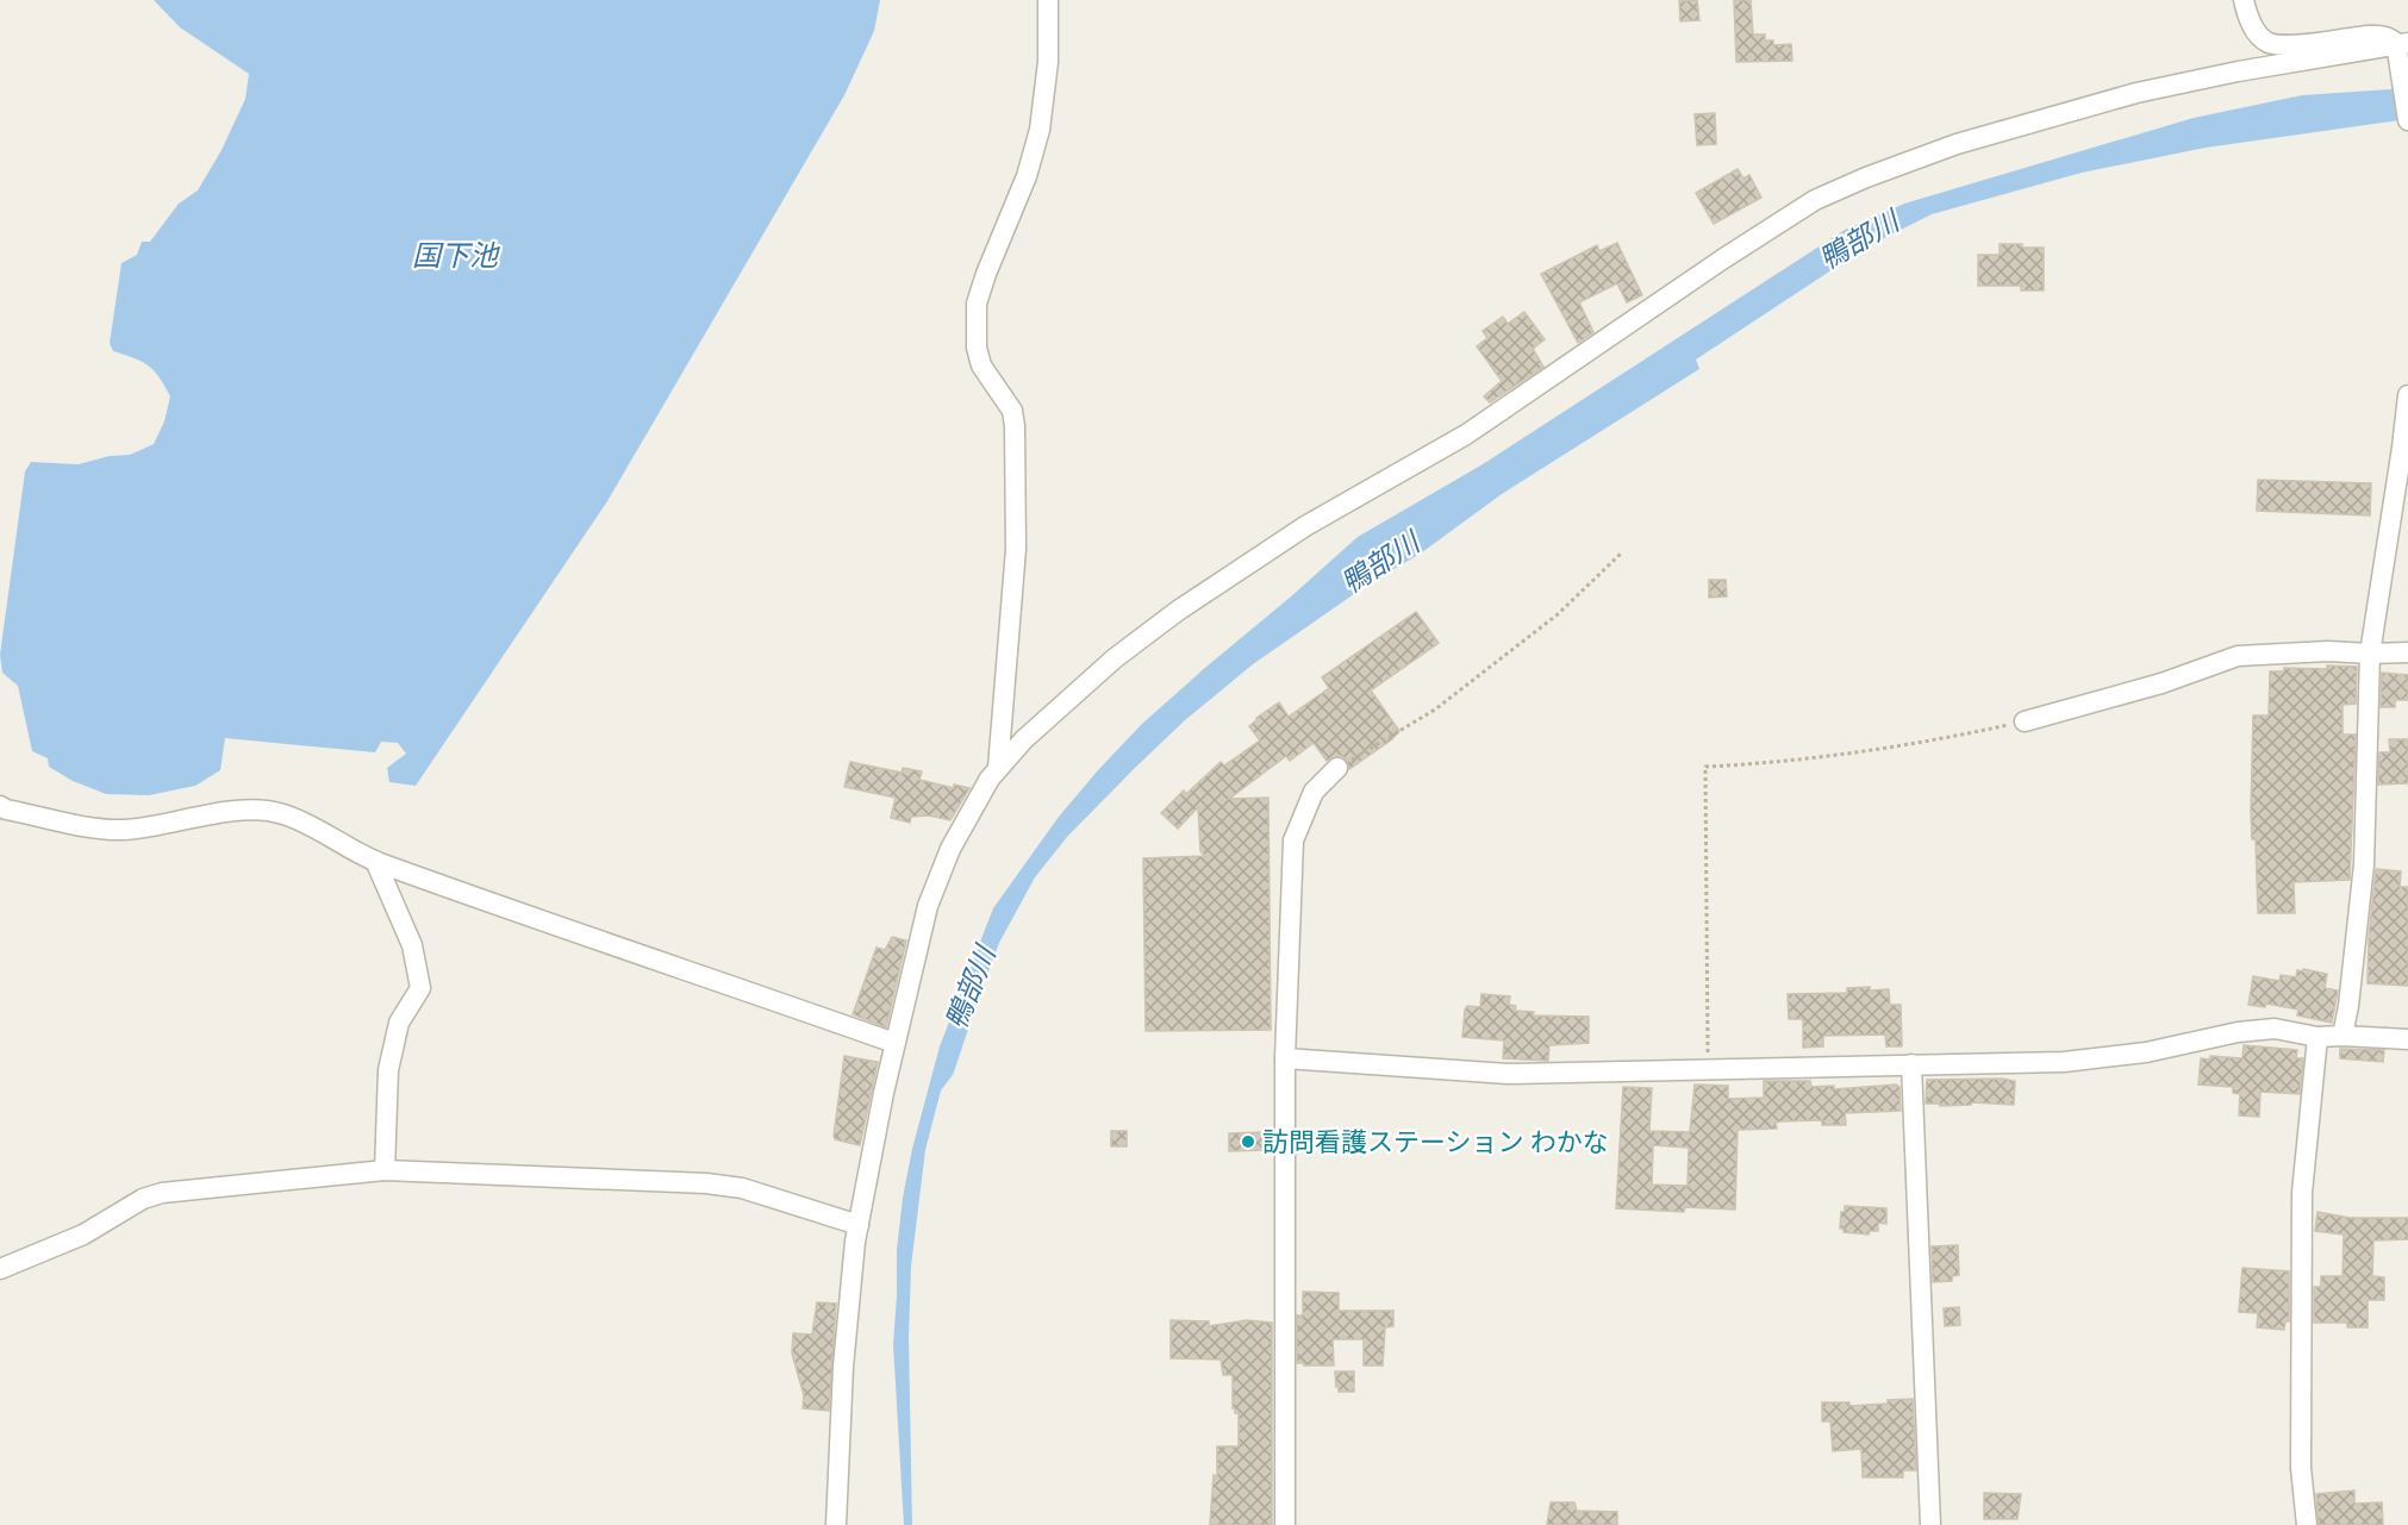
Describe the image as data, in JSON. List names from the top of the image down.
{
  "water": ["鴨部川", "国下池"],
  "places": ["訪問看護ステーション わかな"]
}
